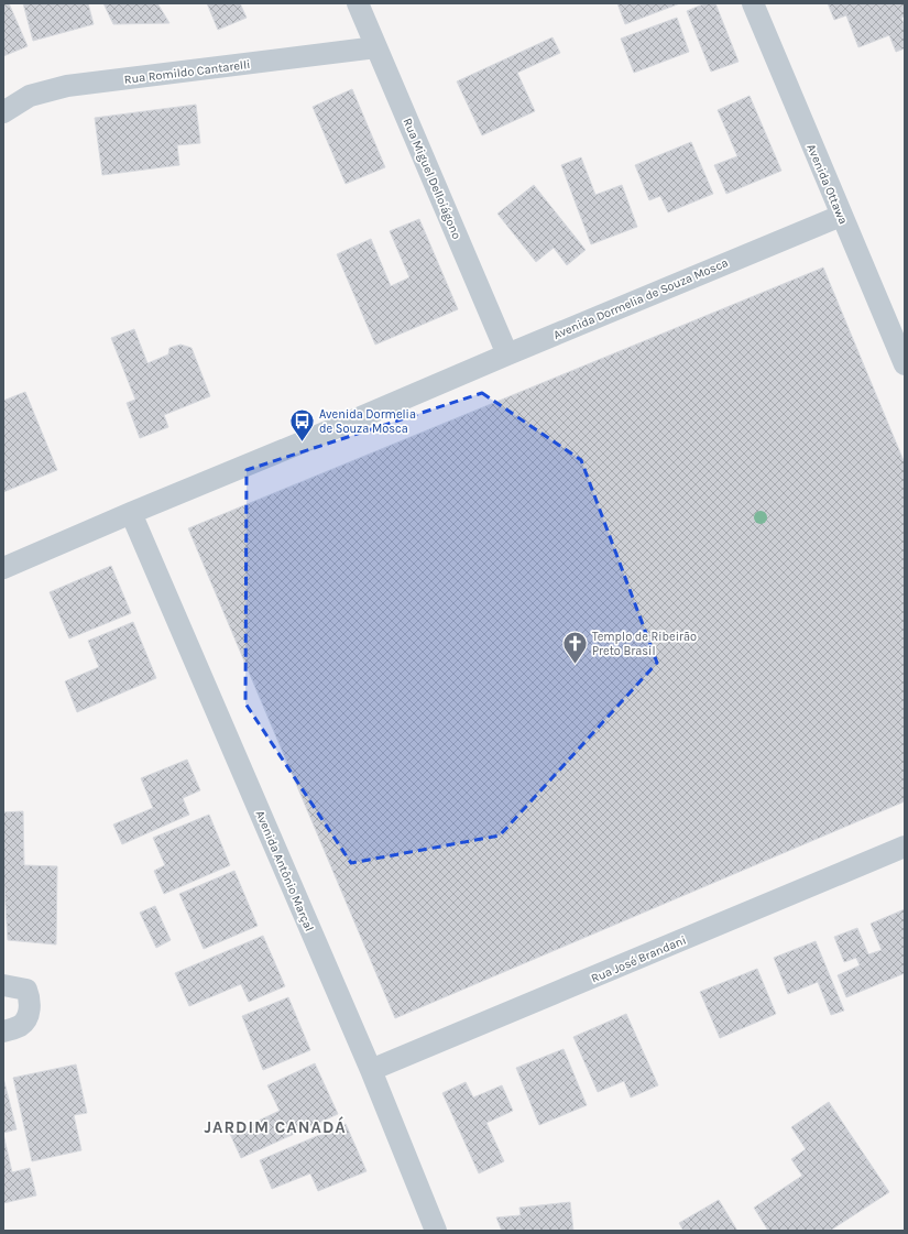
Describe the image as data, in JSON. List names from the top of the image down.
{
  "streets": {
    "street": [
      "Rua Romildo Cantarelli",
      "Rua Miguel Delloiágono",
      "Avenida Ottawa",
      "Avenida Dormelia de Souza Mosca",
      "Avenida Antônio Marçal",
      "Rua José Brandani"
    ]
  },
  "crossings": [
    ["Rua Romildo Cantarelli", "Rua Miguel Delloiágono"],
    ["Rua Miguel Delloiágono", "Avenida Dormelia de Souza Mosca"],
    ["Avenida Ottawa", "Avenida Dormelia de Souza Mosca"],
    ["Avenida Dormelia de Souza Mosca", "Avenida Antônio Marçal"],
    ["Avenida Antônio Marçal", "Rua José Brandani"]
  ],
  "districts": ["JARDIM CANADÁ"],
  "places": {
    "bus stop": ["Avenida Dormelia de Souza Mosca"],
    "church": ["Templo de Ribeirão Preto Brasil"]
  }
}
